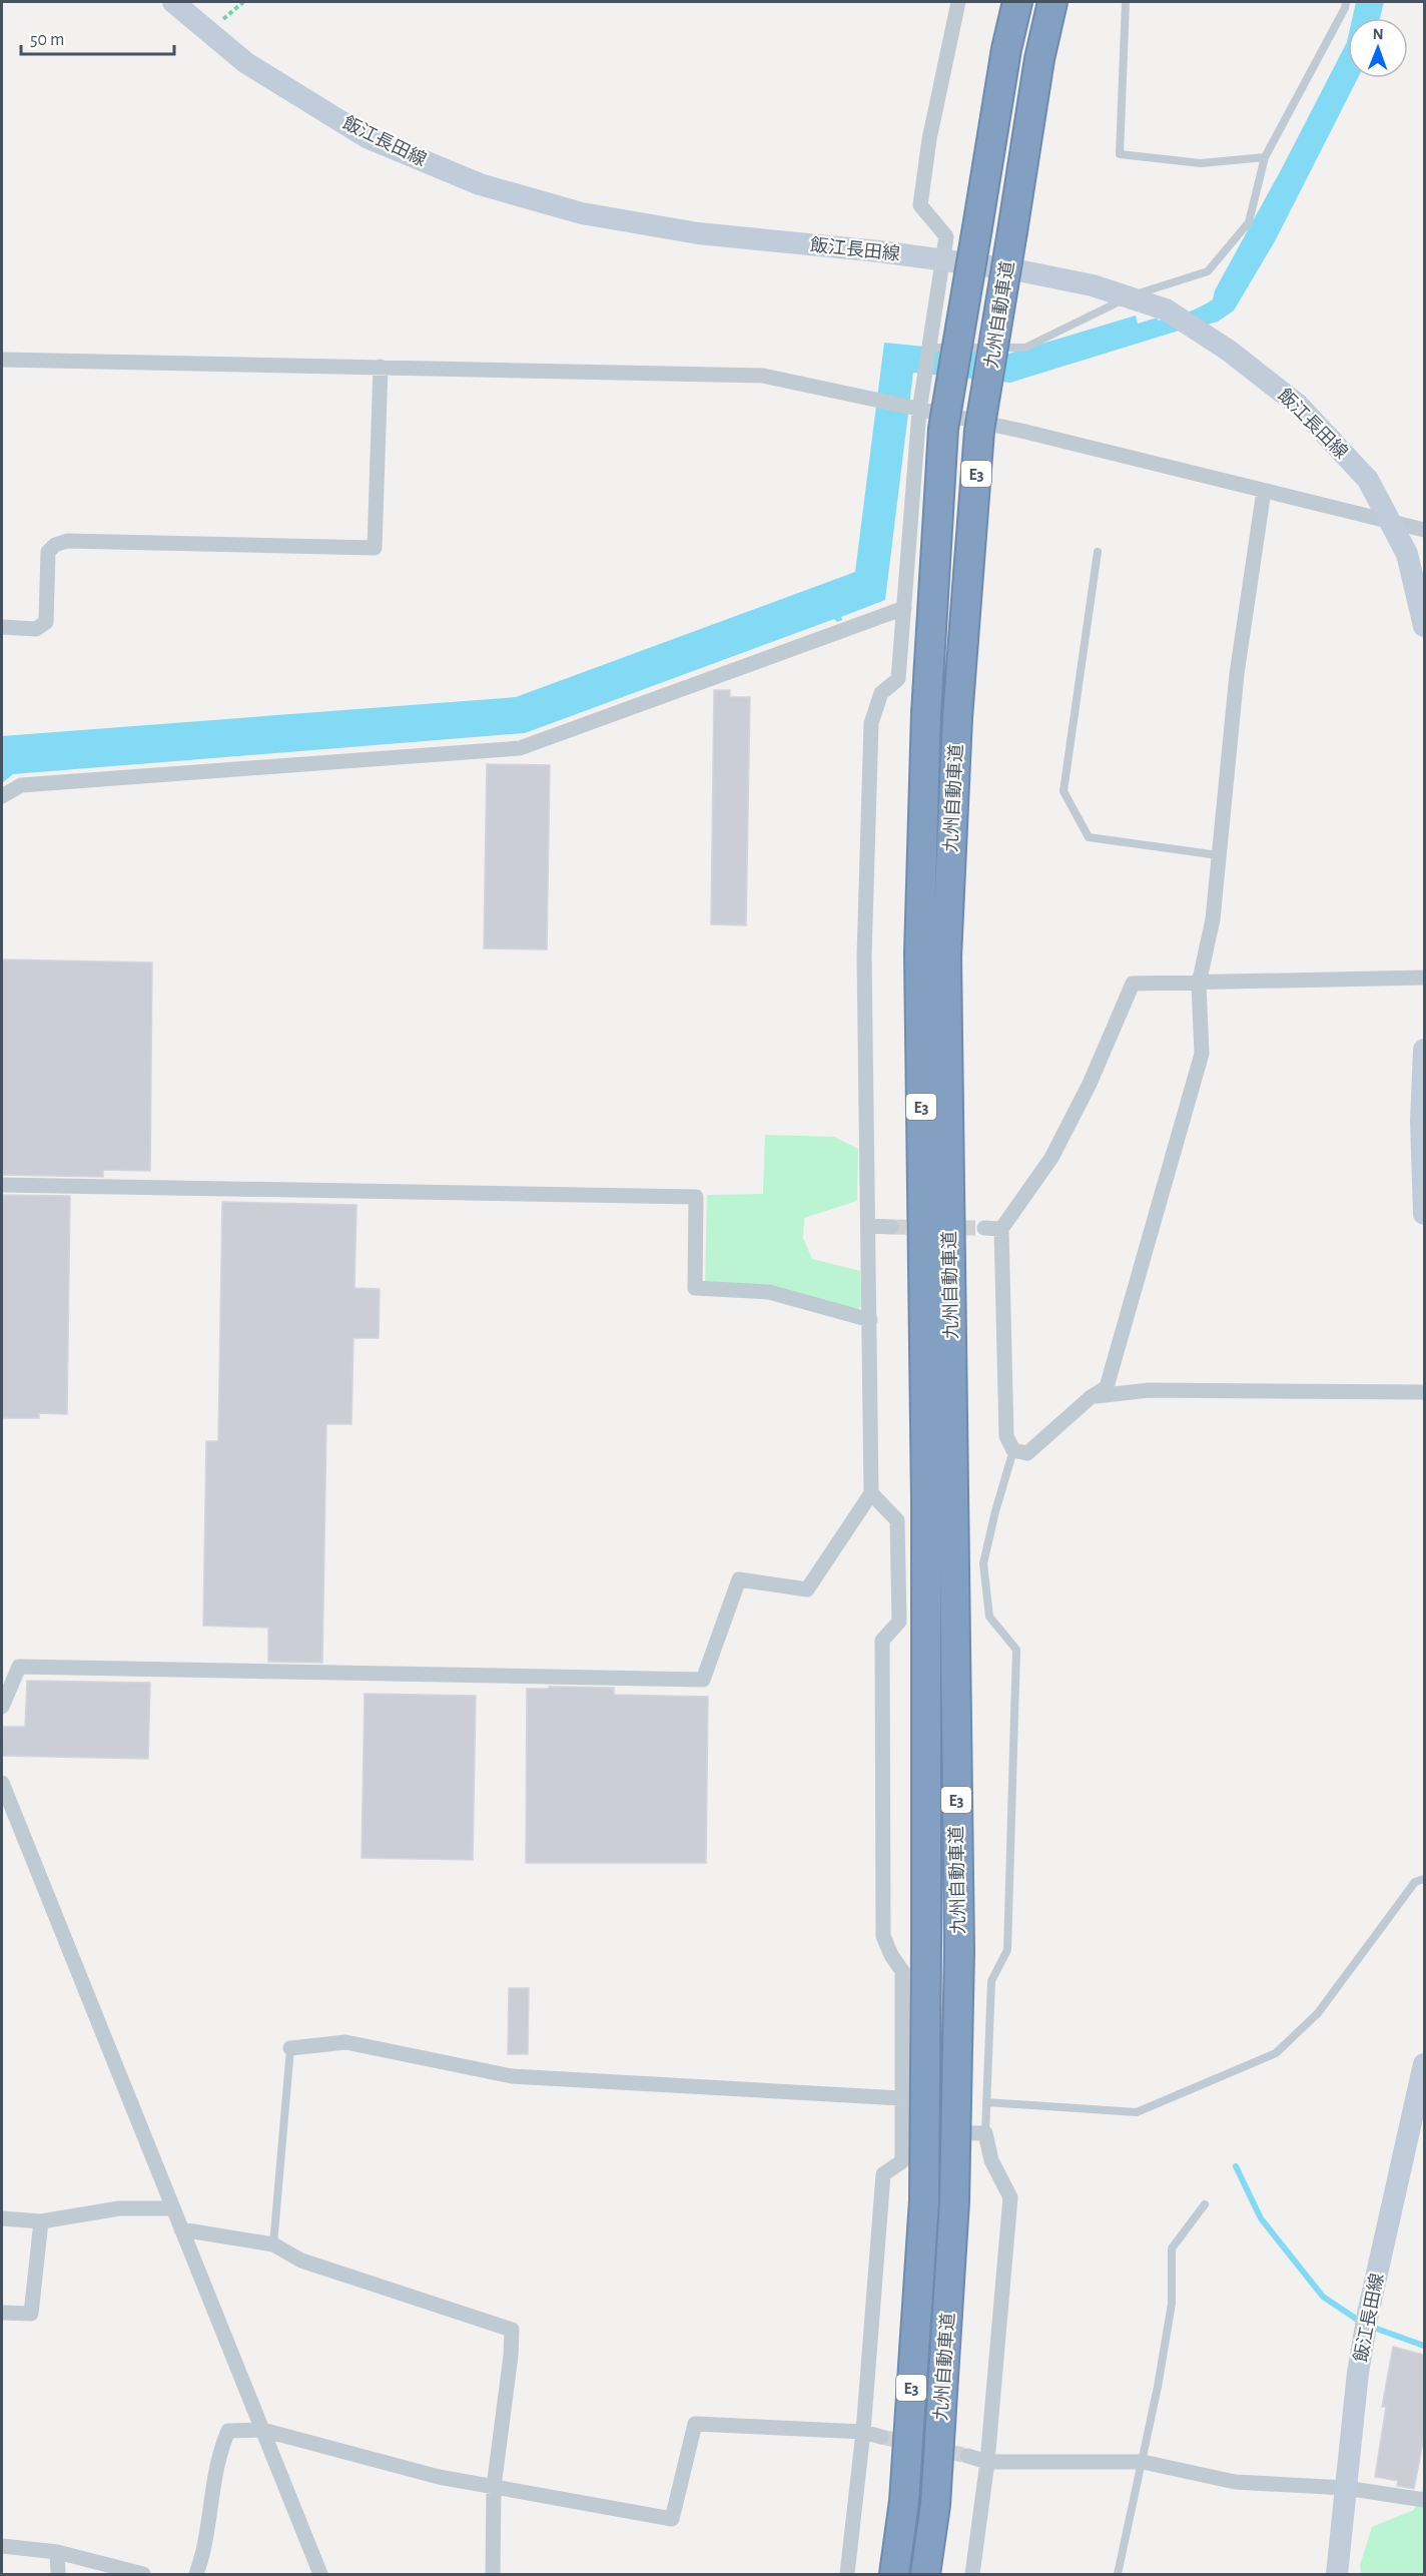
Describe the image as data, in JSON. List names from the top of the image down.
{
  "streets": {
    "highway": ["九州自動車道", "E3"],
    "main road": ["飯江長田線"]
  },
  "scale_bar": "50 m",
  "north": "top"
}
